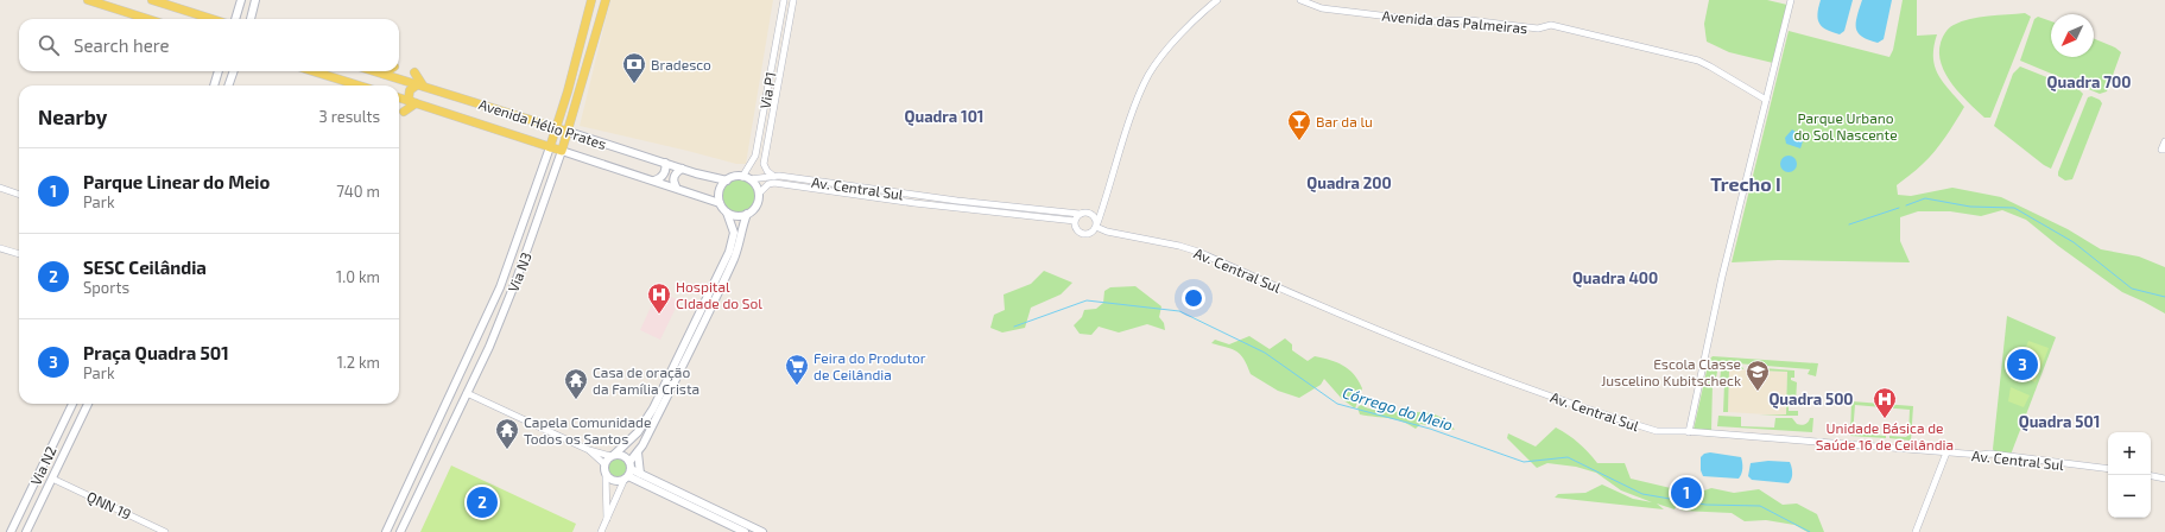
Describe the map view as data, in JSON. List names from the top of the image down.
{
  "streets": {
    "main road": ["Avenida Hélio Prates", "Via N3", "Via N2"],
    "street": [
      "Avenida das Palmeiras",
      "Via P1",
      "Av. Central Sul",
      "QNN 19"
    ]
  },
  "crossings": [
    ["Via P1", "Avenida Hélio Prates"],
    ["Via P1", "Av. Central Sul"],
    ["Avenida Hélio Prates", "Av. Central Sul"],
    ["Avenida Hélio Prates", "Via N3"]
  ],
  "districts": [
    "Quadra 700",
    "Quadra 101",
    "Quadra 200",
    "Trecho I",
    "Quadra 400",
    "Quadra 500",
    "Quadra 501"
  ],
  "water": ["Córrego do Meio"],
  "parks": ["Parque Urbano do Sol Nascente"],
  "places": {
    "bank": ["Bradesco"],
    "bar": ["Bar da lu"],
    "hospital": ["Hospital CIdade do Sol", "Unidade Básica de Saúde 16 de Ceilândia"],
    "supermarket": ["Feira do Produtor de Ceilândia"],
    "school or university": ["Escola Classe Juscelino Kubitscheck"],
    "temple": ["Casa de oração da Família Crista", "Capela Comunidade Todos os Santos"]
  },
  "north": "bottom left",
  "page": {
    "search": "Search here",
    "heading": ["Nearby", "3 results"],
    "list": [
      {
        "mark": "1",
        "name": "Parque Linear do Meio",
        "note": "Park",
        "value": "740 m"
      },
      {
        "mark": "2",
        "name": "SESC Ceilândia",
        "note": "Sports",
        "value": "1.0 km"
      },
      {
        "mark": "3",
        "name": "Praça Quadra 501",
        "note": "Park",
        "value": "1.2 km"
      }
    ],
    "pins": ["3", "1", "2"],
    "map_buttons": ["+", "−"]
  }
}
